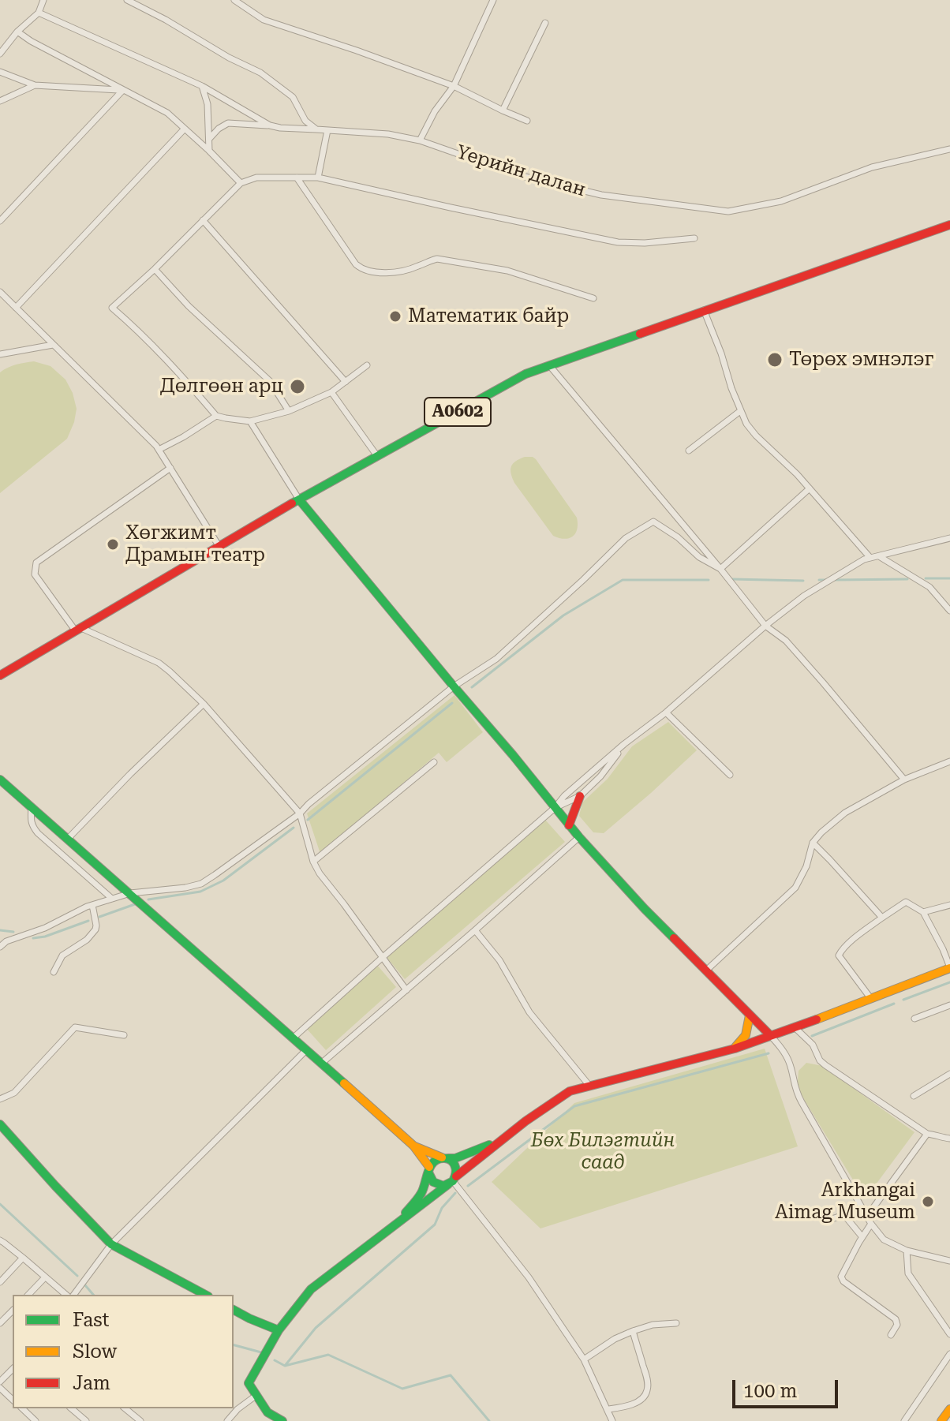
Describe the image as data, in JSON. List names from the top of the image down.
{
  "streets": {
    "main road": ["A0602"],
    "street": ["Үерийн далан"]
  },
  "parks": ["Бөх Билэгтийн саад"],
  "places": [
    "Математик байр",
    "Төрөх эмнэлэг",
    "Дөлгөөн арц",
    "Хөгжимт Драмын театр",
    "Arkhangai Aimag Museum"
  ],
  "legend": ["Fast", "Slow", "Jam"],
  "scale_bar": "100 m"
}
